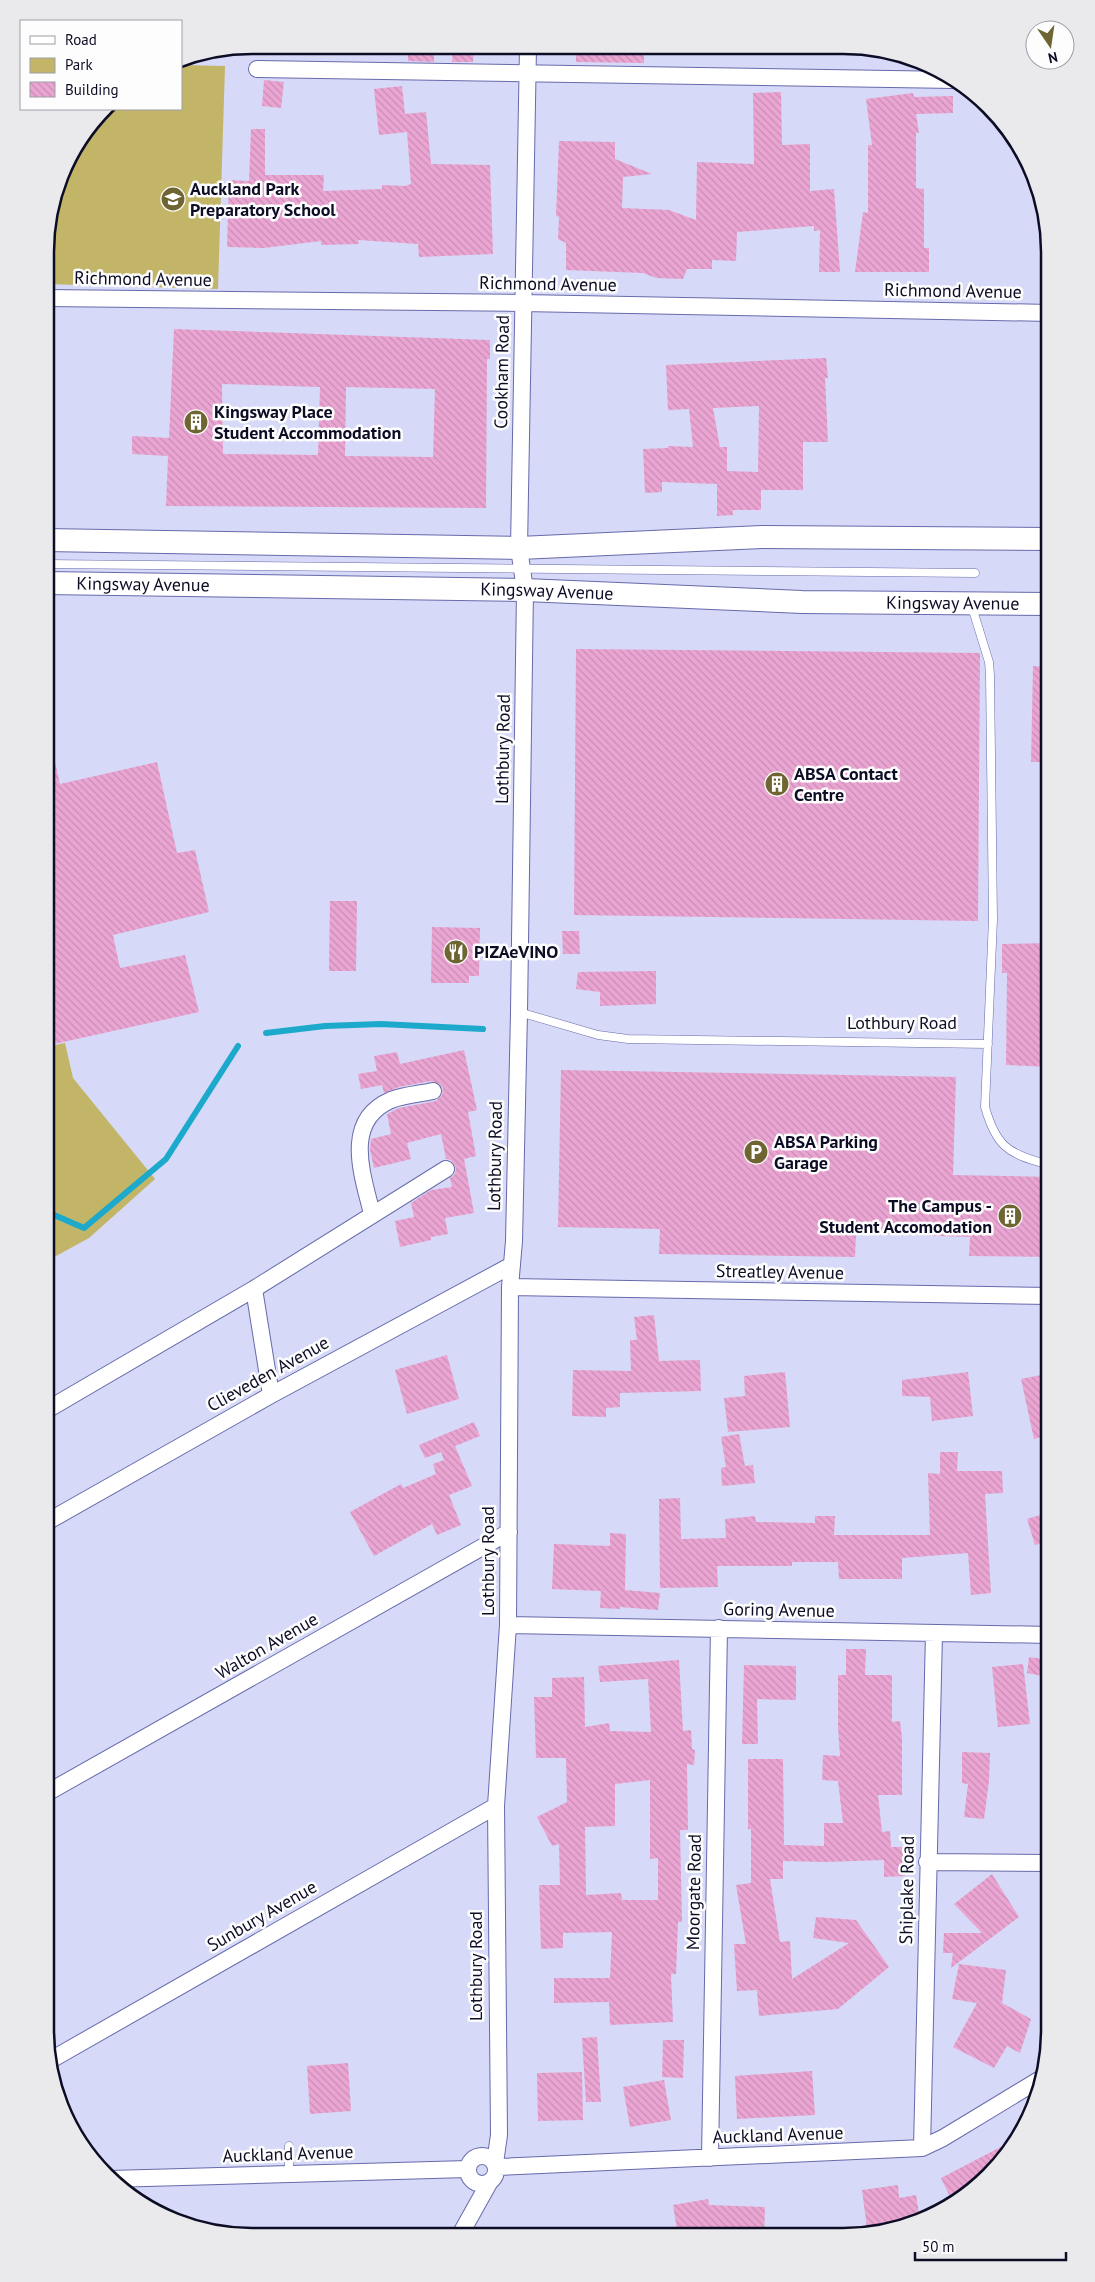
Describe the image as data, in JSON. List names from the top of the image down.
{
  "streets": {
    "main road": ["Kingsway Avenue"],
    "street": [
      "Richmond Avenue",
      "Cookham Road",
      "Lothbury Road",
      "Streatley Avenue",
      "Clieveden Avenue",
      "Goring Avenue",
      "Walton Avenue",
      "Shiplake Road",
      "Moorgate Road",
      "Sunbury Avenue",
      "Auckland Avenue"
    ]
  },
  "crossings": [
    ["Richmond Avenue", "Cookham Road"],
    ["Cookham Road", "Lothbury Road"],
    ["Kingsway Avenue", "Lothbury Road"],
    ["Lothbury Road", "Streatley Avenue"],
    ["Lothbury Road", "Clieveden Avenue"],
    ["Lothbury Road", "Goring Avenue"],
    ["Lothbury Road", "Walton Avenue"],
    ["Lothbury Road", "Sunbury Avenue"],
    ["Lothbury Road", "Auckland Avenue"],
    ["Goring Avenue", "Shiplake Road"],
    ["Goring Avenue", "Moorgate Road"],
    ["Shiplake Road", "Auckland Avenue"],
    ["Moorgate Road", "Auckland Avenue"]
  ],
  "places": {
    "school or university": ["Auckland Park Preparatory School"],
    "building": ["Kingsway Place Student Accommodation", "ABSA Contact Centre", "The Campus - Student Accomodation"],
    "restaurant": ["PIZAeVINO"],
    "parking": ["ABSA Parking Garage"]
  },
  "legend": ["Road", "Park", "Building"],
  "scale_bar": "50 m",
  "north": "bottom"
}
